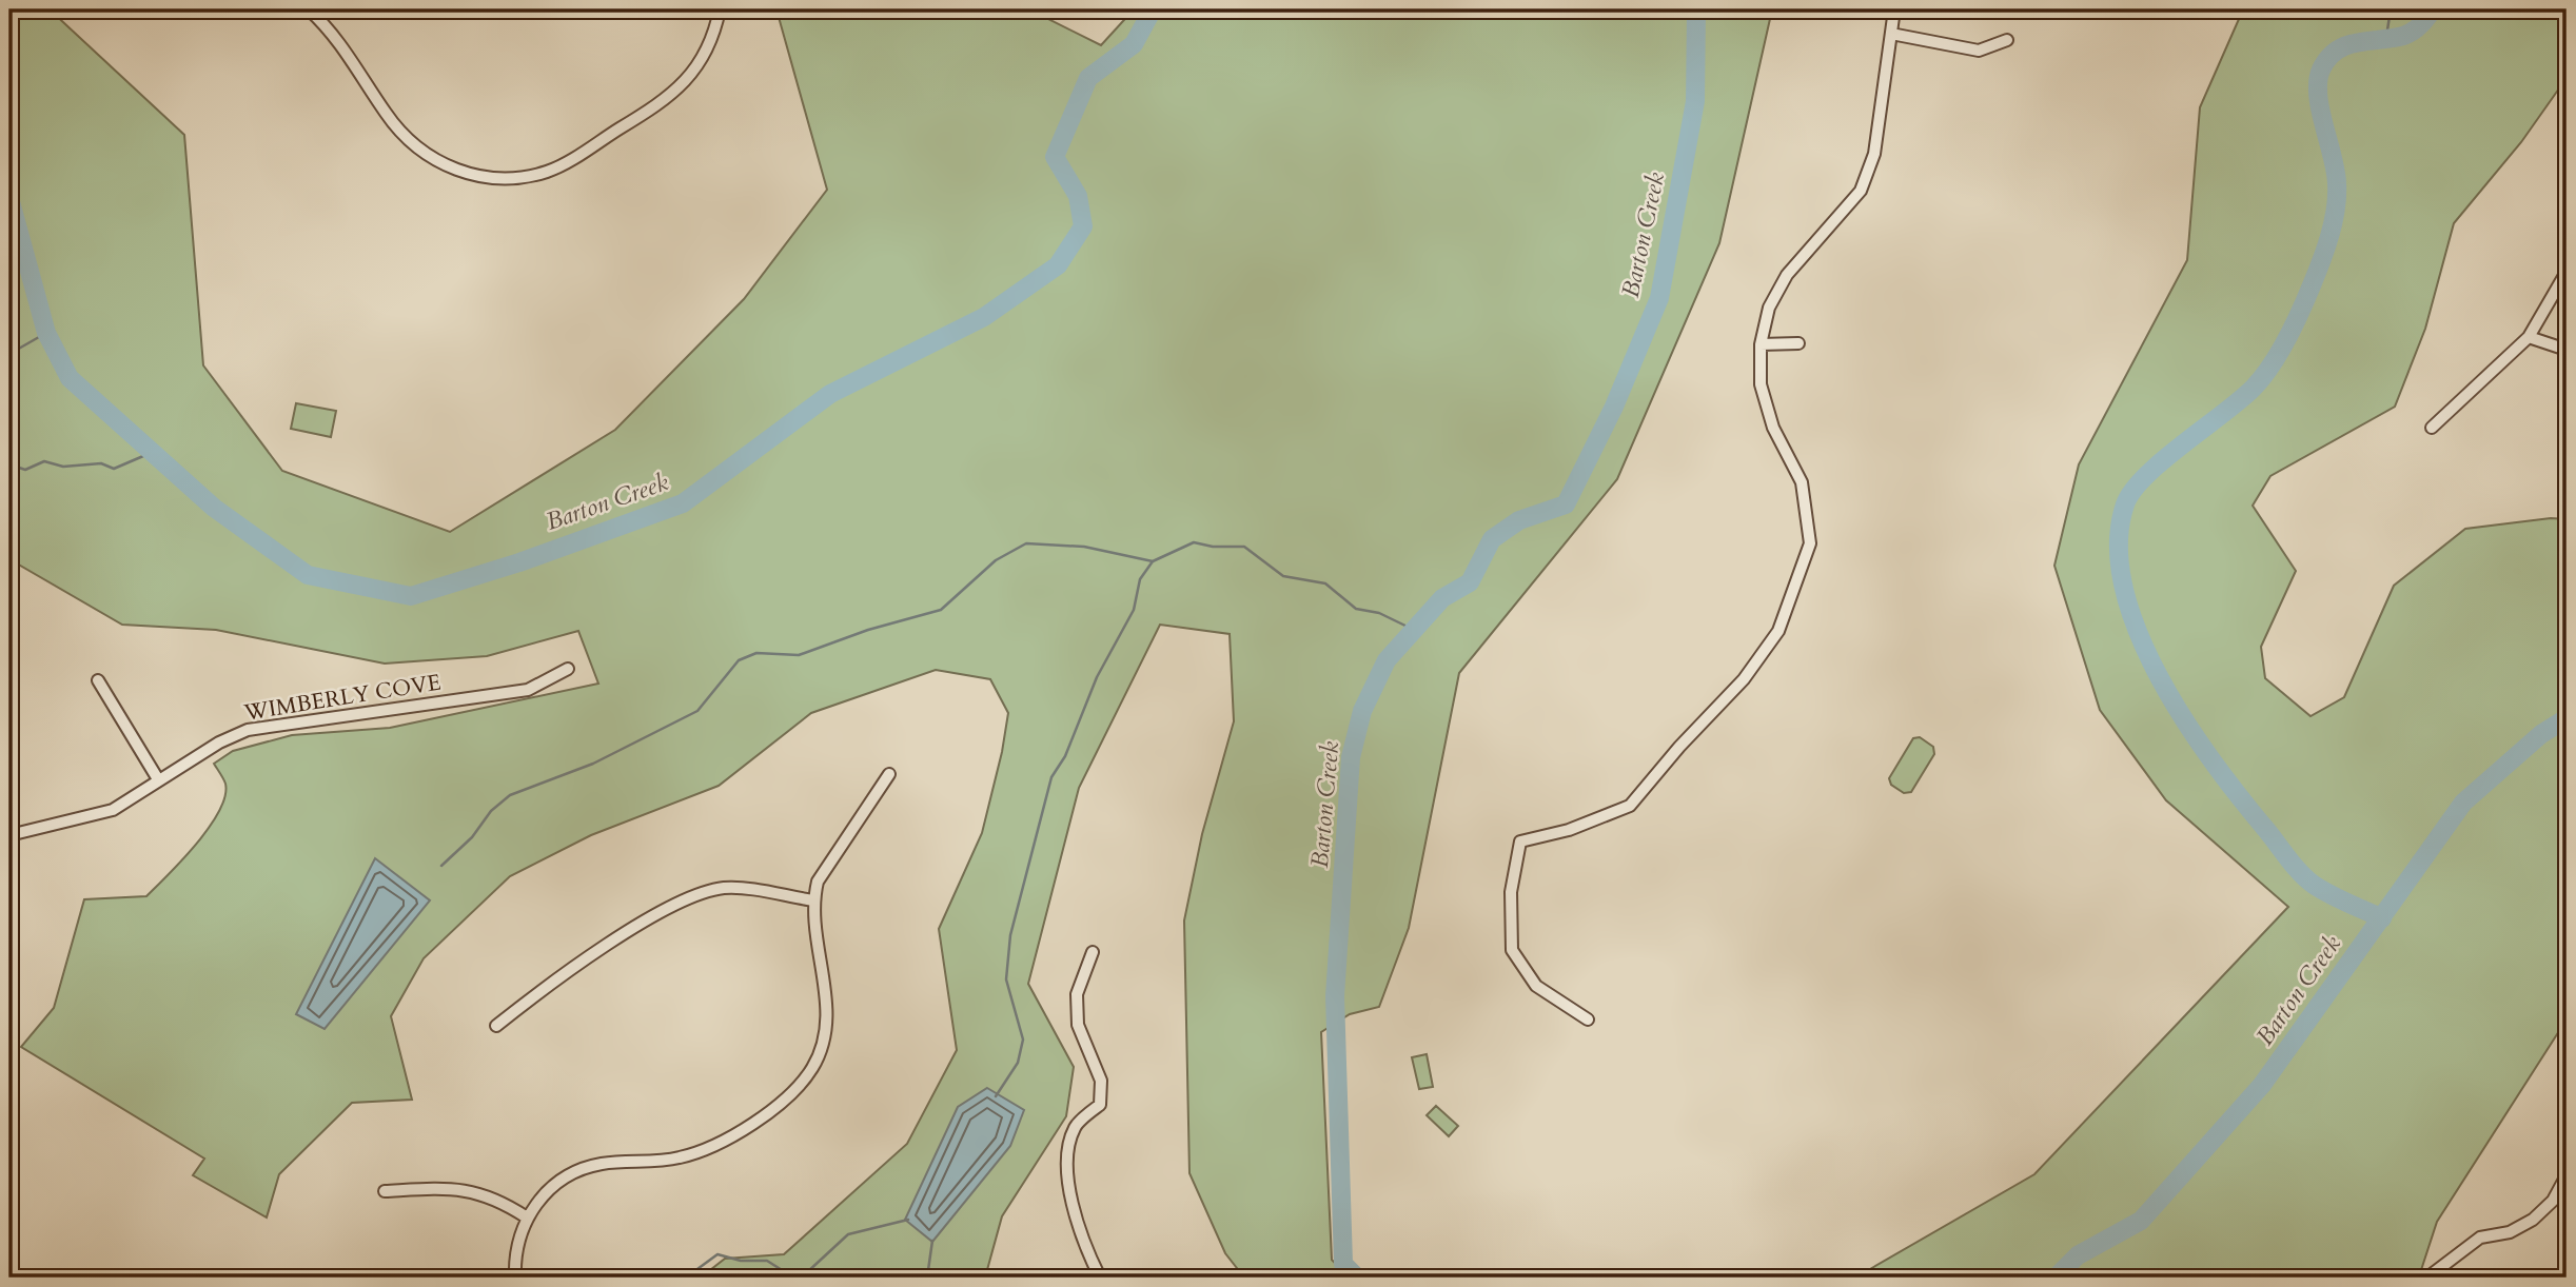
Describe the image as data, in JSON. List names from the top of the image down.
{
  "streets": {
    "street": ["WIMBERLY COVE"]
  },
  "water": ["Barton Creek"]
}
